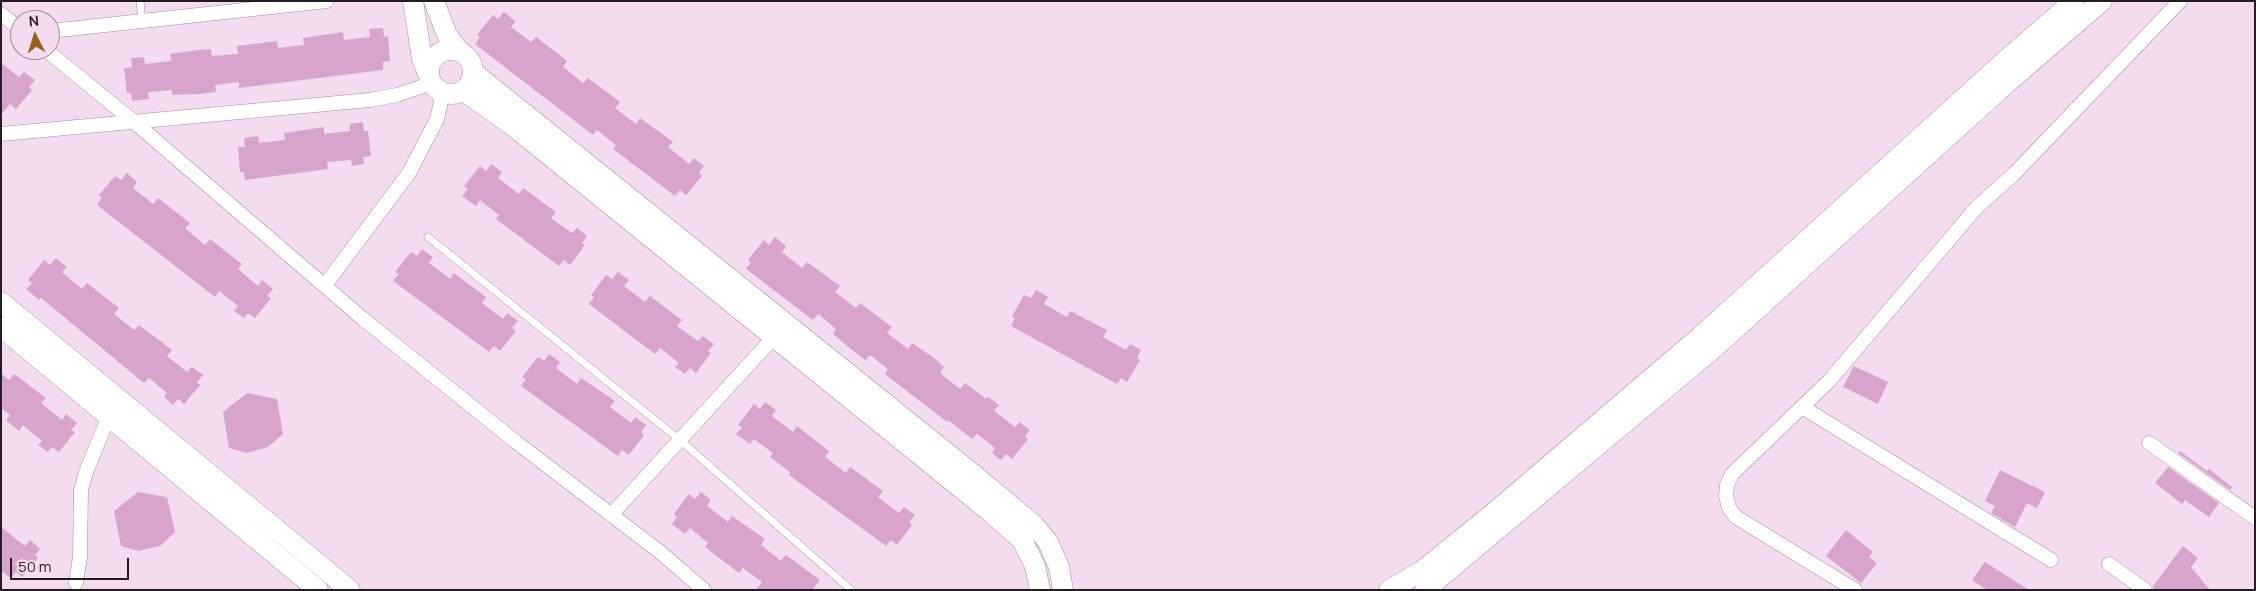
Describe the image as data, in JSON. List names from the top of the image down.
{
  "scale_bar": "50 m",
  "north": "top"
}
